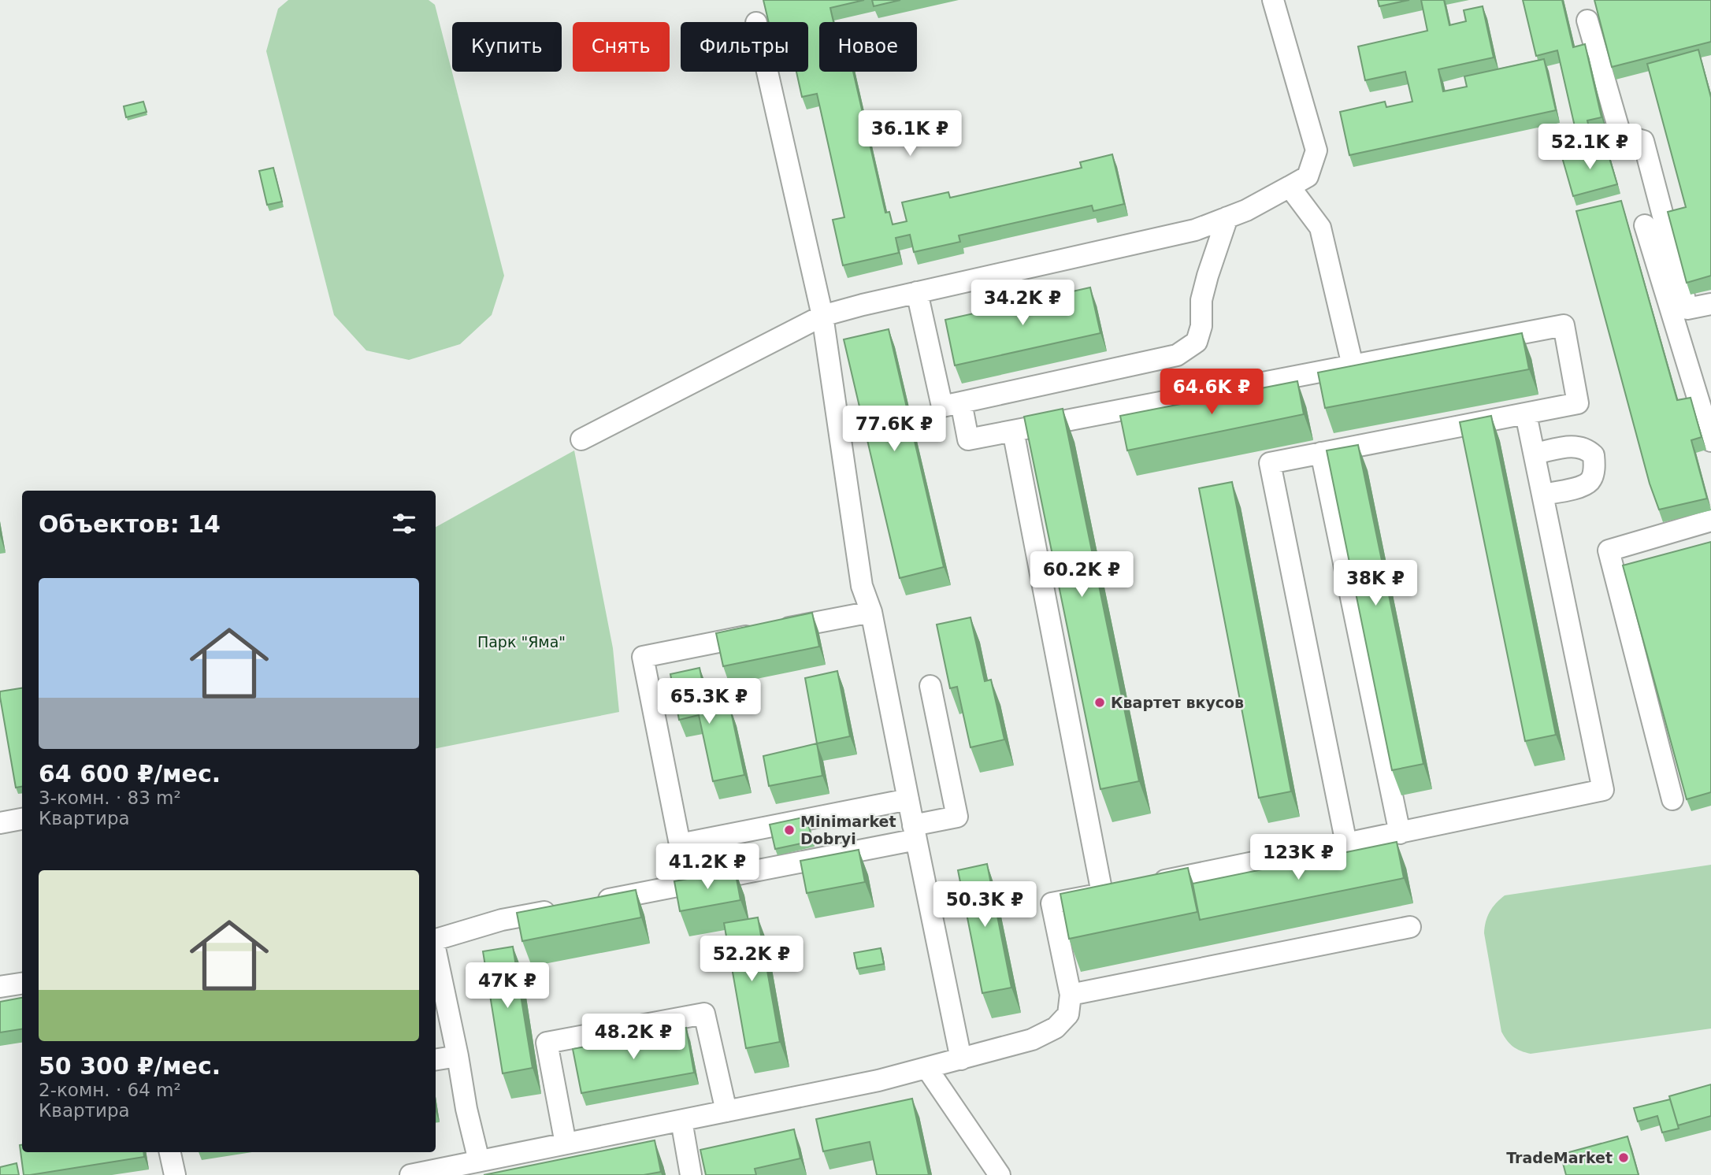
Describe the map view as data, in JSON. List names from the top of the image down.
{
  "parks": ["Парк \"Яма\""],
  "places": ["Квартет вкусов", "Minimarket Dobryi", "TradeMarket"],
  "page": {
    "chip": [
      "Купить",
      "Снять",
      "Фильтры",
      "Новое"
    ],
    "price": [
      "36.1K ₽",
      "52.1K ₽",
      "34.2K ₽",
      "64.6K ₽",
      "77.6K ₽",
      "60.2K ₽",
      "38K ₽",
      "65.3K ₽",
      "123K ₽",
      "41.2K ₽",
      "50.3K ₽",
      "52.2K ₽",
      "47K ₽",
      "48.2K ₽"
    ],
    "heading": "Объектов: 14",
    "list": [
      {
        "name": "64 600 ₽/мес.",
        "note": "3-комн. · 83 m² · Квартира"
      },
      {
        "name": "50 300 ₽/мес.",
        "note": "2-комн. · 64 m² · Квартира"
      }
    ]
  }
}
